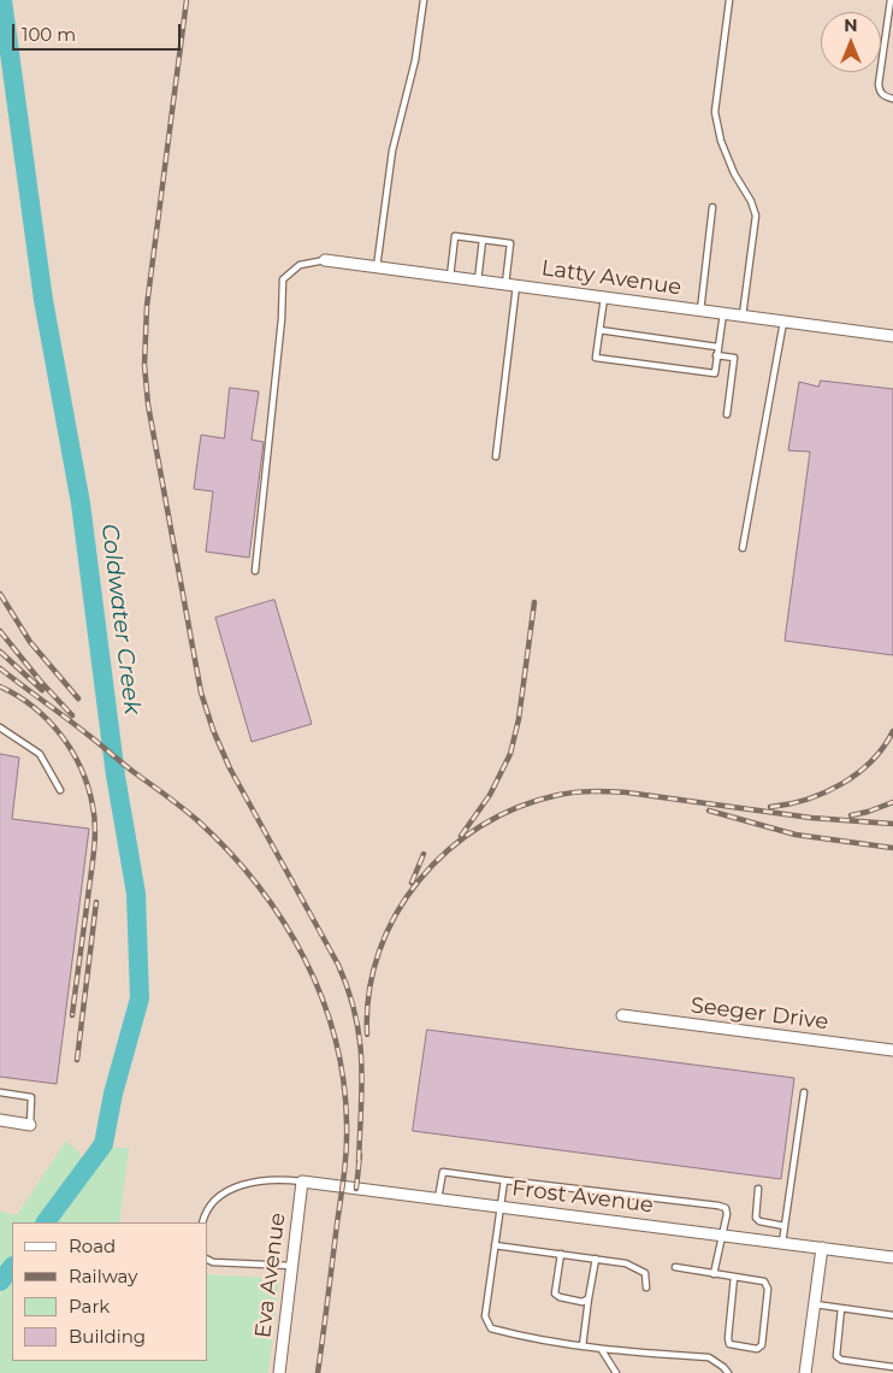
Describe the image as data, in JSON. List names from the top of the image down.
{
  "streets": {
    "street": [
      "Latty Avenue",
      "Seeger Drive",
      "Frost Avenue",
      "Eva Avenue"
    ]
  },
  "crossings": [
    ["Frost Avenue", "Eva Avenue"]
  ],
  "water": ["Coldwater Creek"],
  "legend": [
    "Road",
    "Railway",
    "Park",
    "Building"
  ],
  "scale_bar": "100 m",
  "north": "top"
}
